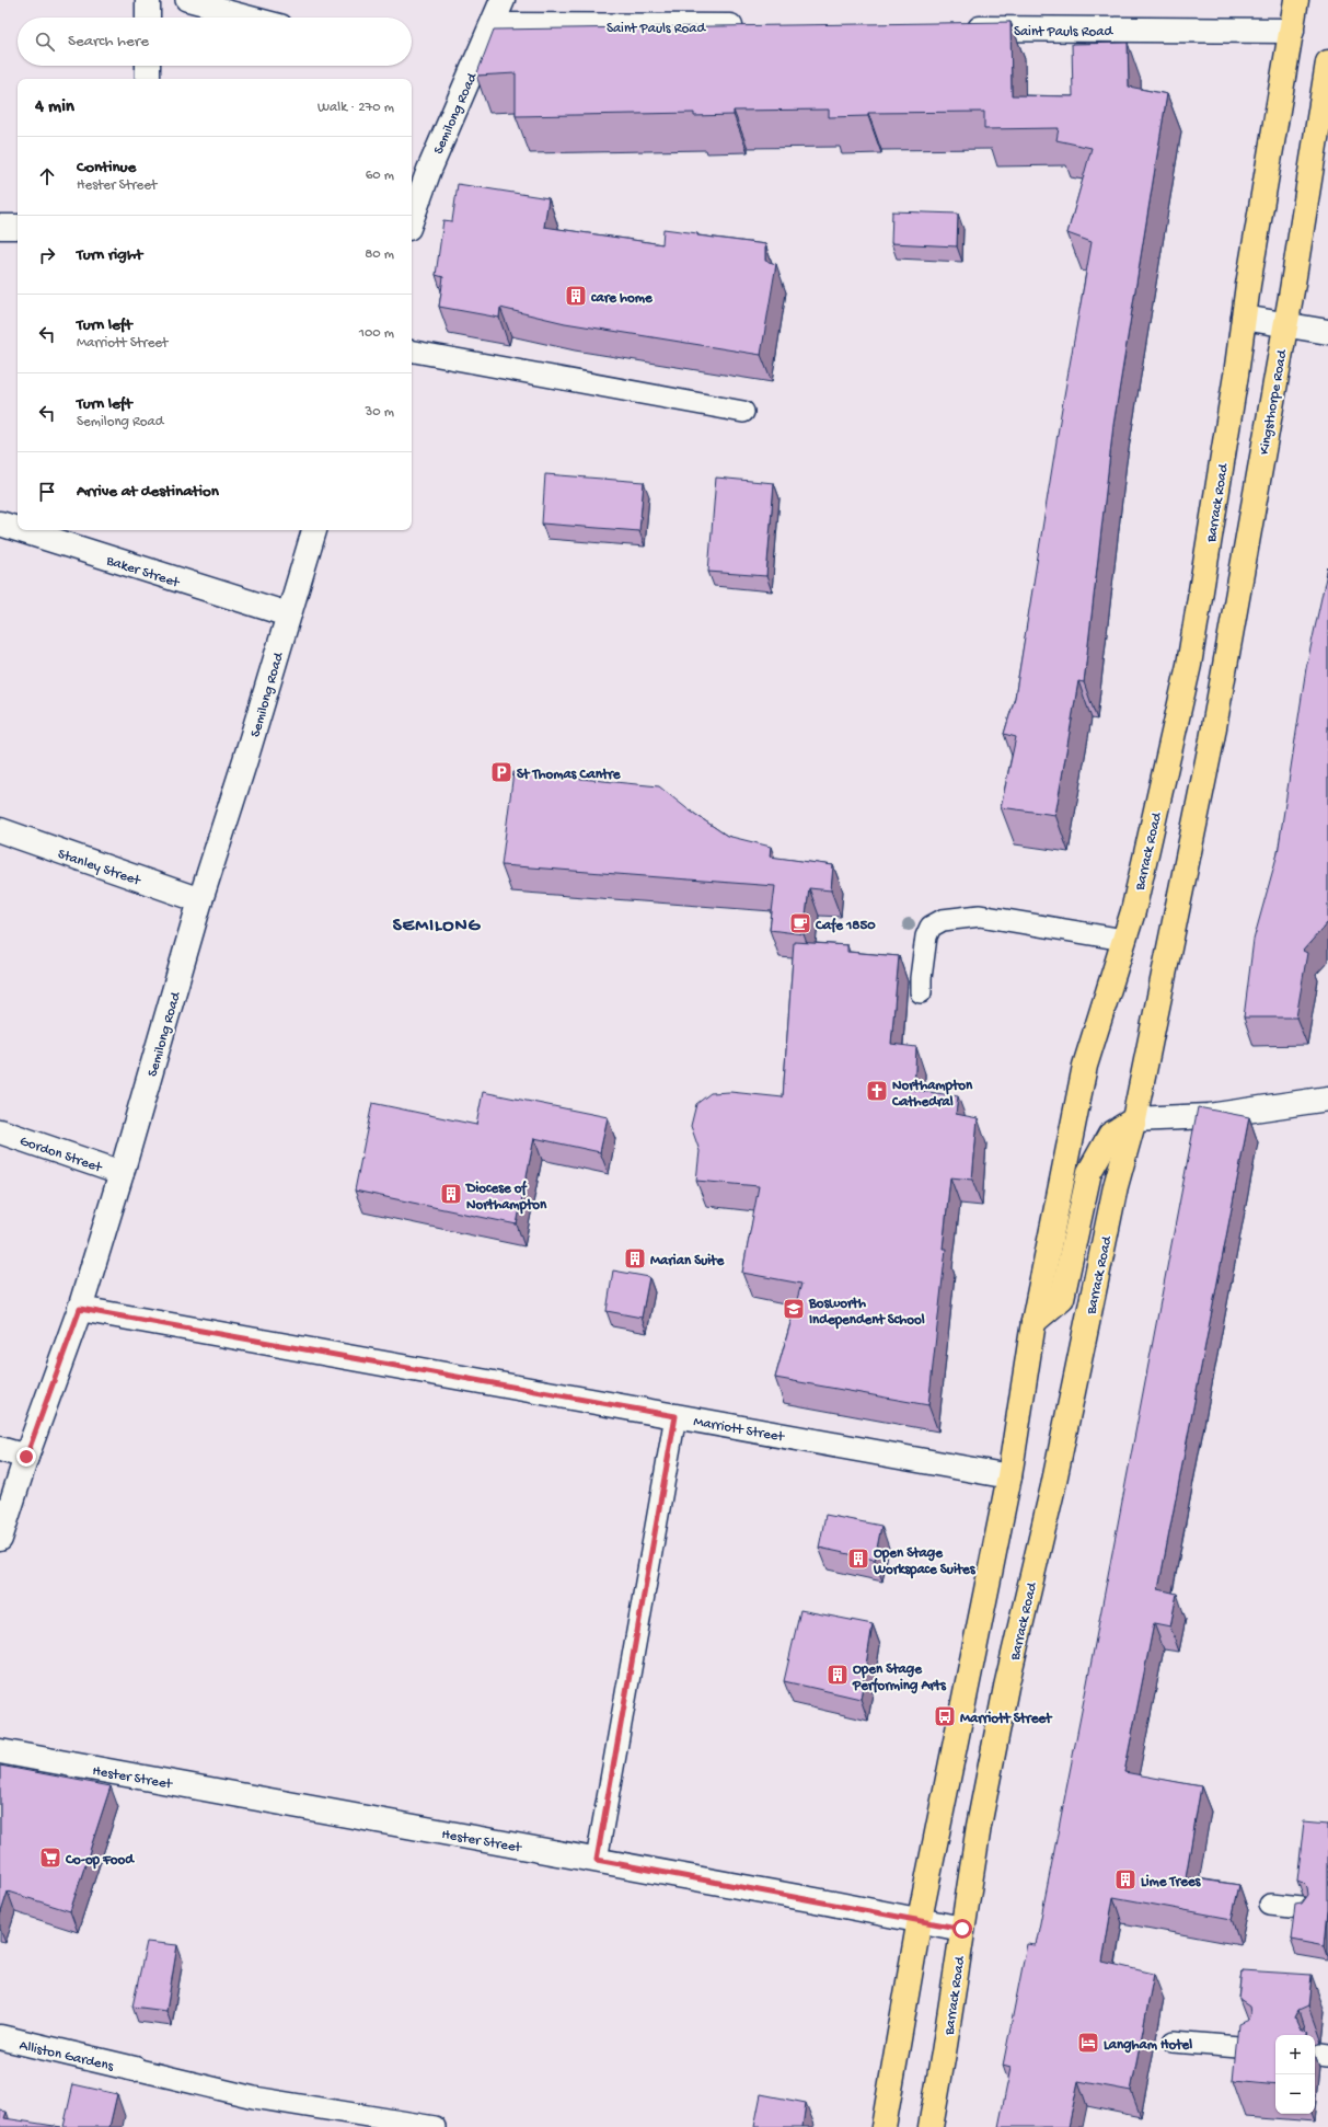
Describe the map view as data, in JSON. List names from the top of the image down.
{
  "streets": {
    "highway": ["Kingsthorpe Road", "Barrack Road"],
    "street": [
      "Saint Pauls Road",
      "Semilong Road",
      "Baker Street",
      "Stanley Street",
      "Gordon Street",
      "Marriott Street",
      "Hester Street",
      "Alliston Gardens"
    ]
  },
  "crossings": [
    ["Saint Pauls Road", "Semilong Road"],
    ["Semilong Road", "Baker Street"],
    ["Semilong Road", "Stanley Street"],
    ["Semilong Road", "Gordon Street"],
    ["Semilong Road", "Marriott Street"],
    ["Kingsthorpe Road", "Barrack Road"],
    ["Barrack Road", "Marriott Street"],
    ["Barrack Road", "Hester Street"]
  ],
  "districts": ["SEMILONG"],
  "places": {
    "building": [
      "care home",
      "Diocese of Northampton",
      "Marian Suite",
      "Open Stage Workspace Suites",
      "Open Stage Performing Arts",
      "Lime Trees"
    ],
    "parking": ["St Thomas Cantre"],
    "cafe": ["Cafe 1850"],
    "church": ["Northampton Cathedral"],
    "school or university": ["Bosworth Independent School"],
    "bus stop": ["Marriott Street"],
    "supermarket": ["Co-op Food"],
    "hotel": ["Langham Hotel"]
  },
  "page": {
    "search": "Search here",
    "heading": ["4 min", "Walk · 270 m"],
    "list": [
      ["Continue", "Hester Street", "60 m"],
      ["Turn right", "80 m"],
      ["Turn left", "Marriott Street", "100 m"],
      ["Turn left", "Semilong Road", "30 m"],
      "Arrive at destination"
    ],
    "map_buttons": ["+", "−"]
  }
}
